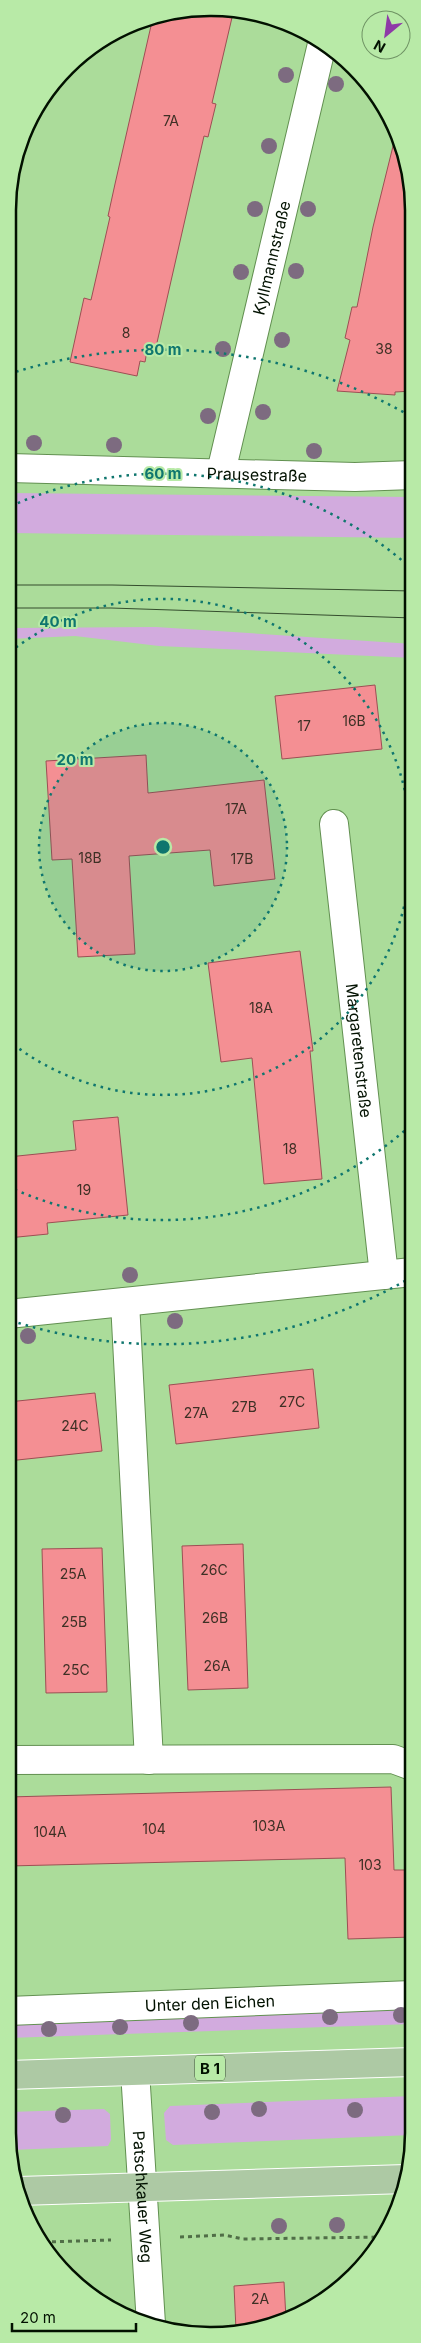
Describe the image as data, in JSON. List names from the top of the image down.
{
  "streets": {
    "main road": ["B 1"],
    "street": [
      "Kyllmannstraße",
      "Prausestraße",
      "Margaretenstraße",
      "Unter den Eichen",
      "Patschkauer Weg"
    ]
  },
  "crossings": [
    ["Kyllmannstraße", "Prausestraße"],
    ["B 1", "Patschkauer Weg"]
  ],
  "house_numbers": [
    "7A",
    "8",
    "38",
    "16B",
    "17",
    "17A",
    "18B",
    "17B",
    "18A",
    "18",
    "19",
    "27C",
    "27B",
    "27A",
    "24C",
    "26C",
    "25A",
    "26B",
    "25B",
    "26A",
    "25C",
    "103A",
    "104",
    "104A",
    "103",
    "2A"
  ],
  "scale_bar": "20 m",
  "north": "bottom left",
  "rings": [
    "80 m",
    "60 m",
    "40 m",
    "20 m"
  ]
}
